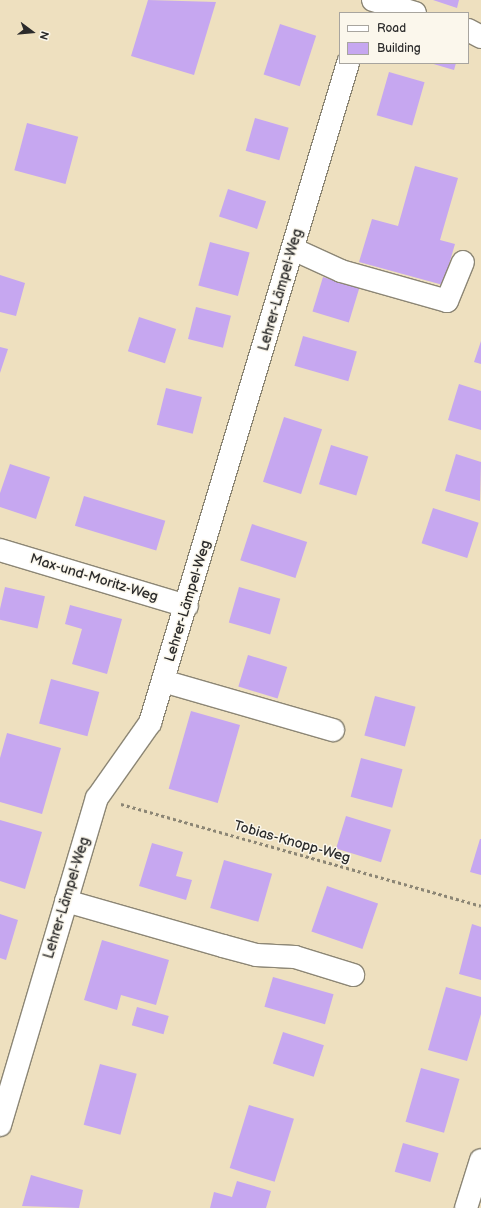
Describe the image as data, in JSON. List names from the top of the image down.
{
  "streets": {
    "street": ["Lehrer-Lämpel-Weg", "Max-und-Moritz-Weg"],
    "path": ["Tobias-Knopp-Weg"]
  },
  "crossings": [
    ["Lehrer-Lämpel-Weg", "Max-und-Moritz-Weg"],
    ["Lehrer-Lämpel-Weg", "Tobias-Knopp-Weg"]
  ],
  "legend": ["Road", "Building"],
  "north": "right"
}
